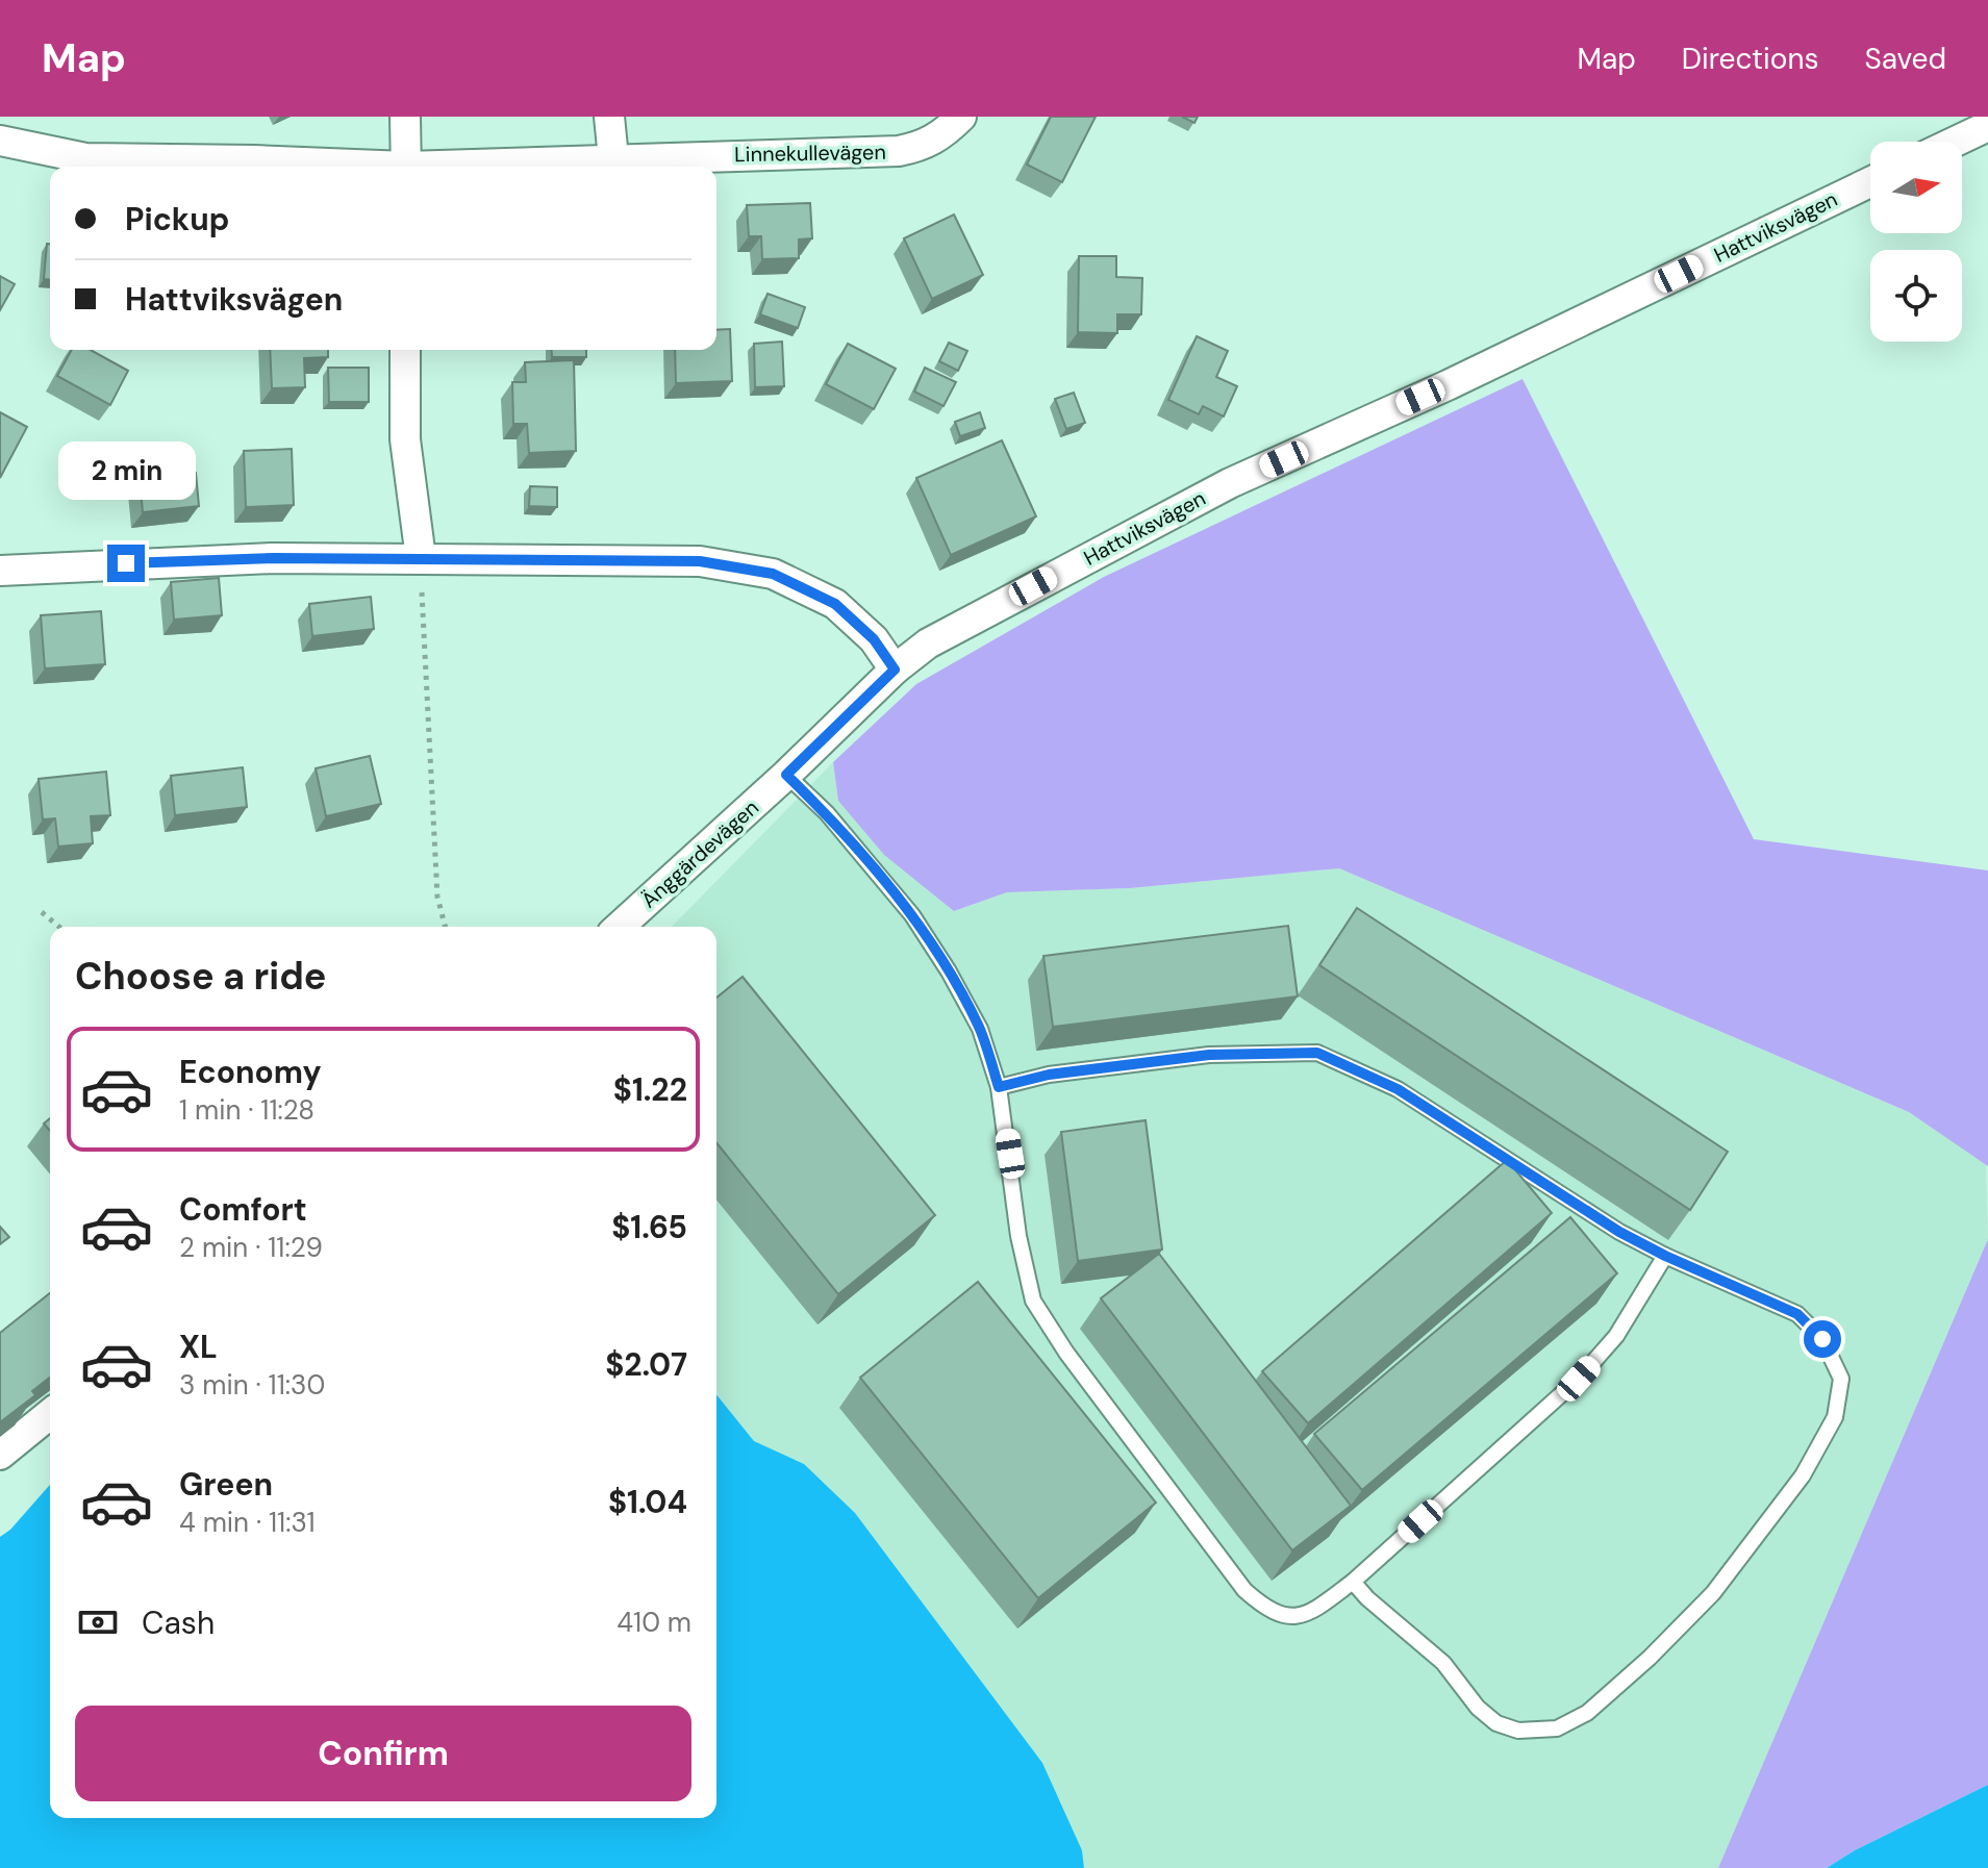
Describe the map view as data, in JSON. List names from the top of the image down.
{
  "streets": {
    "street": ["Linnekullevägen", "Hattviksvägen", "Änggärdevägen"]
  },
  "crossings": [
    ["Hattviksvägen", "Änggärdevägen"]
  ],
  "north": "right",
  "page": {
    "header": "Map",
    "nav": ["Map", "Directions", "Saved"],
    "banner": ["Pickup", "Hattviksvägen"],
    "bubble": "2 min",
    "heading": "Choose a ride",
    "list": [
      {
        "name": "Economy",
        "note": "1 min · 11:28",
        "value": "$1.22"
      },
      {
        "name": "Comfort",
        "note": "2 min · 11:29",
        "value": "$1.65"
      },
      {
        "name": "XL",
        "note": "3 min · 11:30",
        "value": "$2.07"
      },
      {
        "name": "Green",
        "note": "4 min · 11:31",
        "value": "$1.04"
      }
    ],
    "pay": ["Cash", "410 m"],
    "buttons": "Confirm"
  }
}
